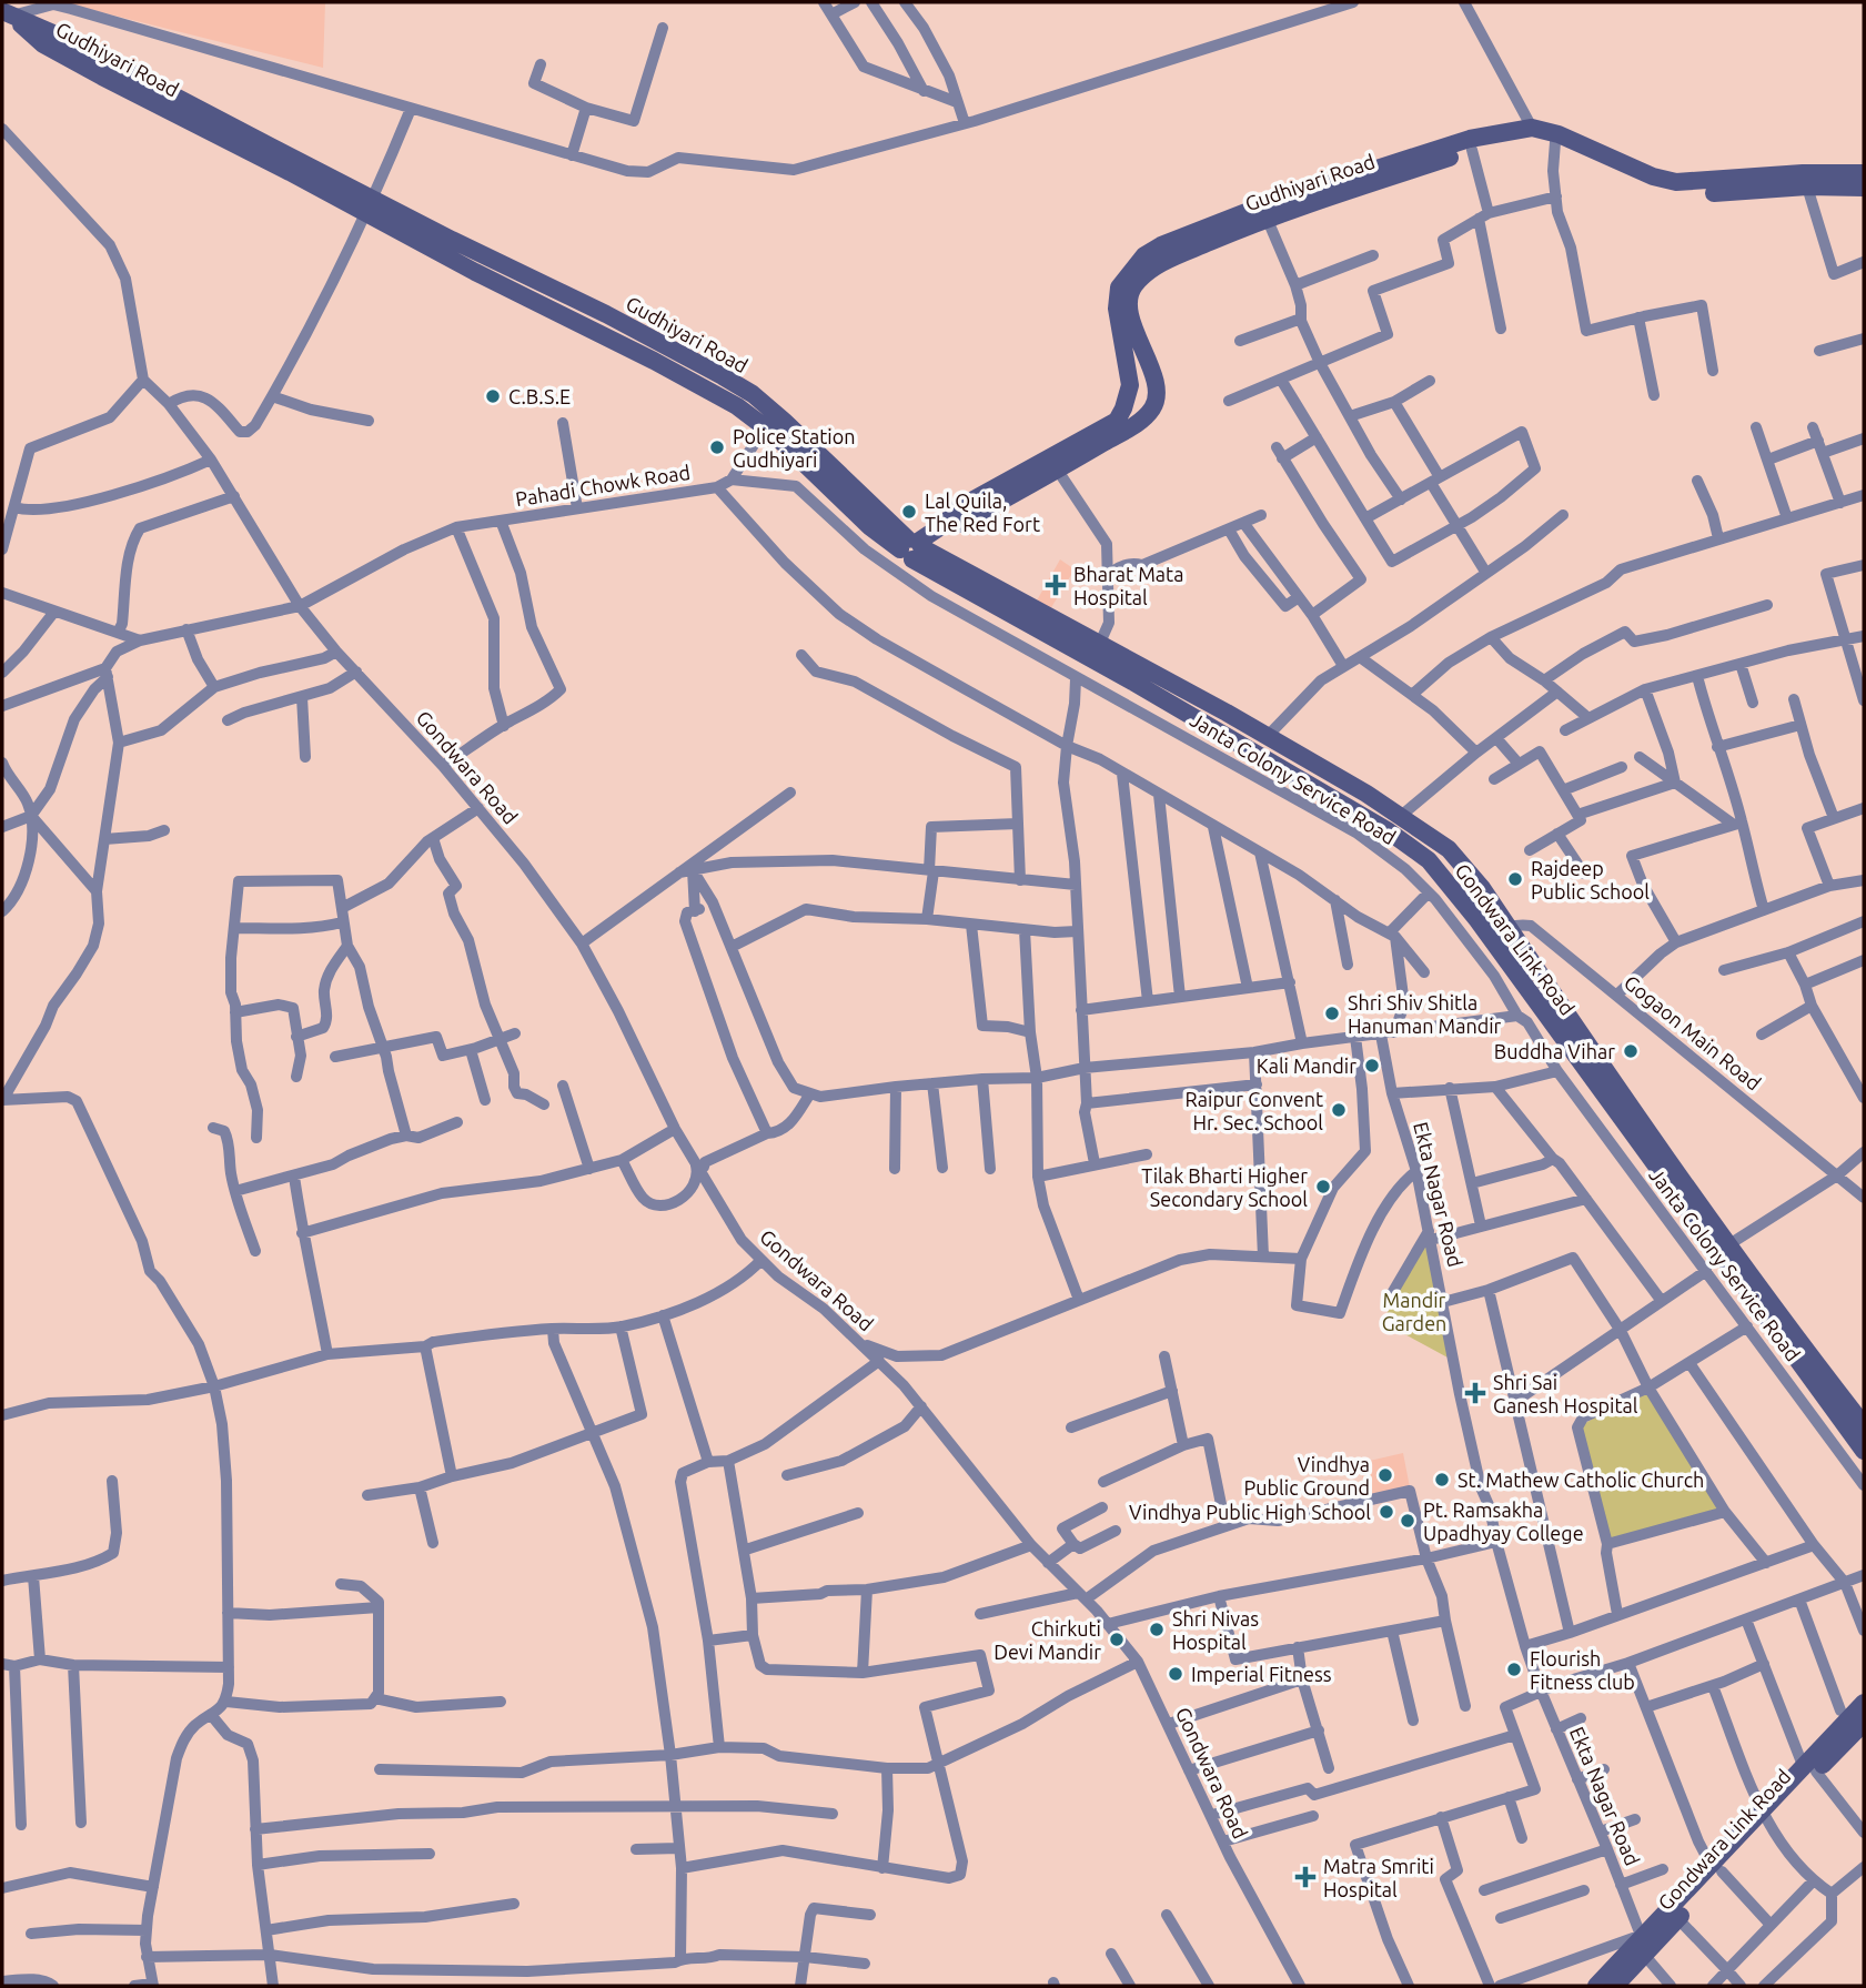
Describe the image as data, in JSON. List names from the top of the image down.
{
  "streets": {
    "street": [
      "Gudhiyari Road",
      "Pahadi Chowk Road",
      "Gondwara Road",
      "Janta Colony Service Road",
      "Gondwara Link Road",
      "Gogaon Main Road",
      "Ekta Nagar Road"
    ]
  },
  "crossings": [
    ["Gudhiyari Road", "Janta Colony Service Road"],
    ["Gudhiyari Road", "Gondwara Link Road"],
    ["Pahadi Chowk Road", "Gondwara Road"],
    ["Janta Colony Service Road", "Gondwara Link Road"],
    ["Gondwara Link Road", "Gogaon Main Road"],
    ["Gondwara Link Road", "Ekta Nagar Road"]
  ],
  "parks": ["Mandir Garden"],
  "places": {
    "other": [
      "C.B.S.E",
      "Police Station Gudhiyari",
      "Lal Quila, The Red Fort",
      "Rajdeep Public School",
      "Shri Shiv Shitla Hanuman Mandir",
      "Buddha Vihar",
      "Kali Mandir",
      "Raipur Convent Hr. Sec. School",
      "Tilak Bharti Higher Secondary School",
      "Vindhya Public Ground",
      "St. Mathew Catholic Church",
      "Vindhya Public High School",
      "Pt. Ramsakha Upadhyay College",
      "Shri Nivas Hospital",
      "Chirkuti Devi Mandir",
      "Flourish Fitness club",
      "Imperial Fitness"
    ],
    "health": ["Bharat Mata Hospital", "Shri Sai Ganesh Hospital", "Matra Smriti Hospital"]
  }
}
